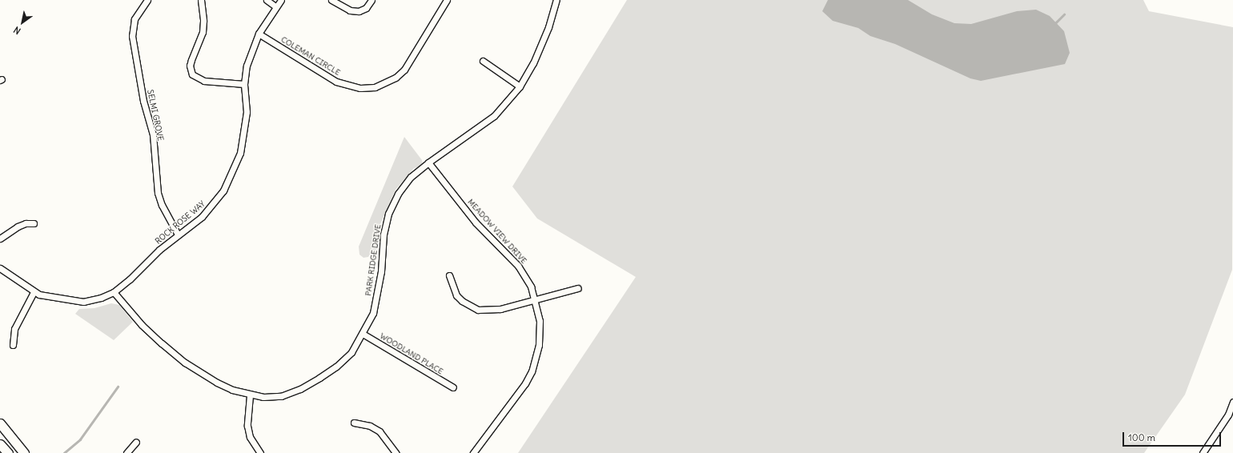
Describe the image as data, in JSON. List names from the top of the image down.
{
  "streets": {
    "street": [
      "COLEMAN CIRCLE",
      "SELMI GROVE",
      "ROCK ROSE WAY",
      "MEADOW VIEW DRIVE",
      "PARK RIDGE DRIVE",
      "WOODLAND PLACE"
    ]
  },
  "crossings": [
    ["COLEMAN CIRCLE", "ROCK ROSE WAY"],
    ["SELMI GROVE", "ROCK ROSE WAY"],
    ["ROCK ROSE WAY", "PARK RIDGE DRIVE"],
    ["MEADOW VIEW DRIVE", "PARK RIDGE DRIVE"],
    ["PARK RIDGE DRIVE", "WOODLAND PLACE"]
  ],
  "scale_bar": "100 m",
  "north": "bottom left"
}
